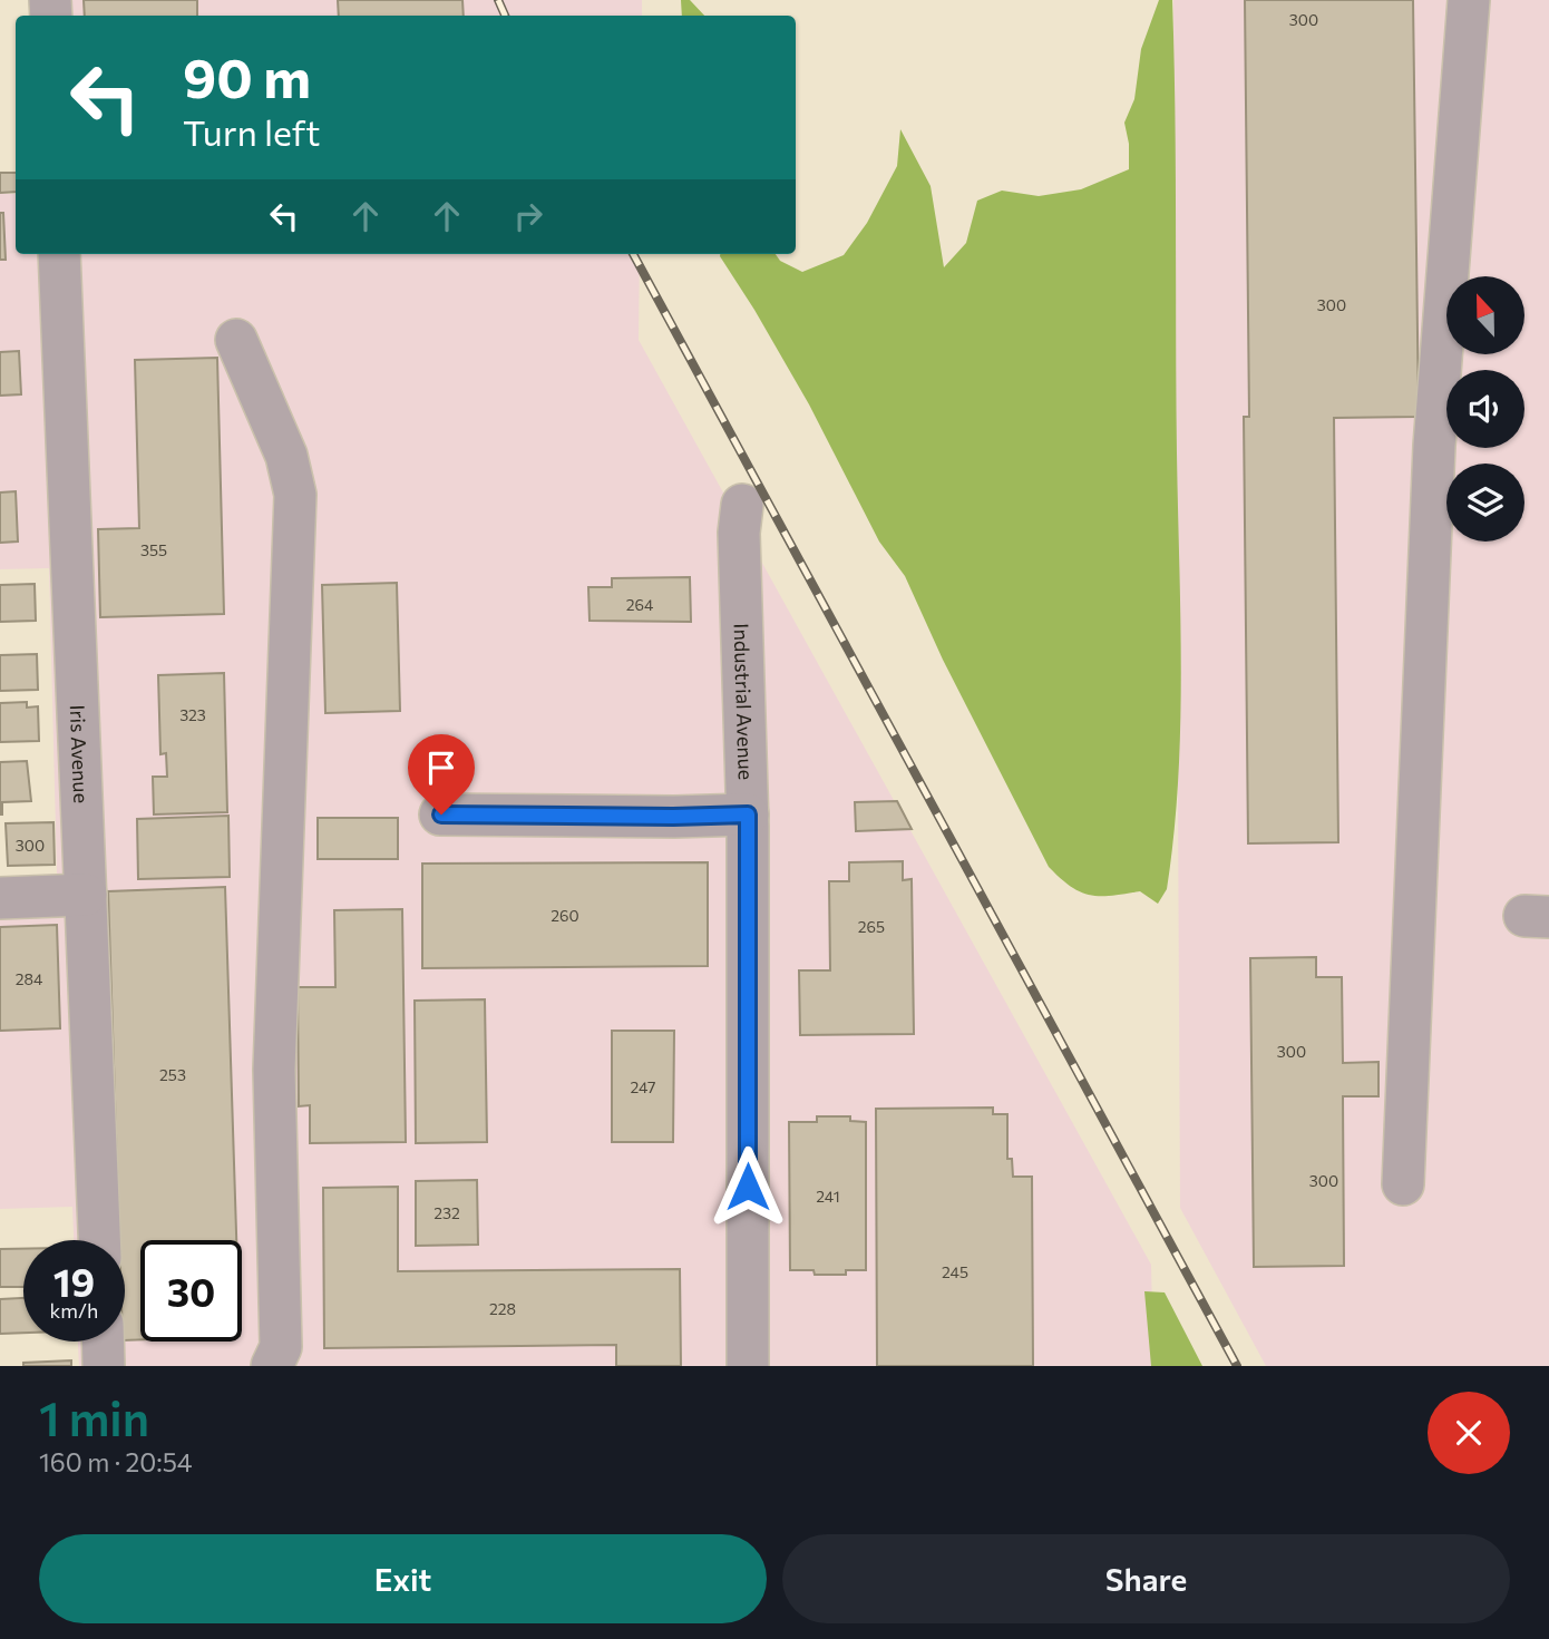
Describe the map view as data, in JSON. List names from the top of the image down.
{
  "streets": {
    "street": ["Industrial Avenue", "Iris Avenue"]
  },
  "house_numbers": [
    "300",
    "300",
    "355",
    "264",
    "323",
    "300",
    "260",
    "265",
    "284",
    "300",
    "253",
    "247",
    "300",
    "241",
    "232",
    "245",
    "228"
  ],
  "north": "top",
  "page": {
    "turn": ["90 m", "Turn left"],
    "speed": "19 km/h",
    "limit": "30",
    "heading": ["1 min", "160 m · 20:54"],
    "buttons": ["Exit", "Share"]
  }
}
